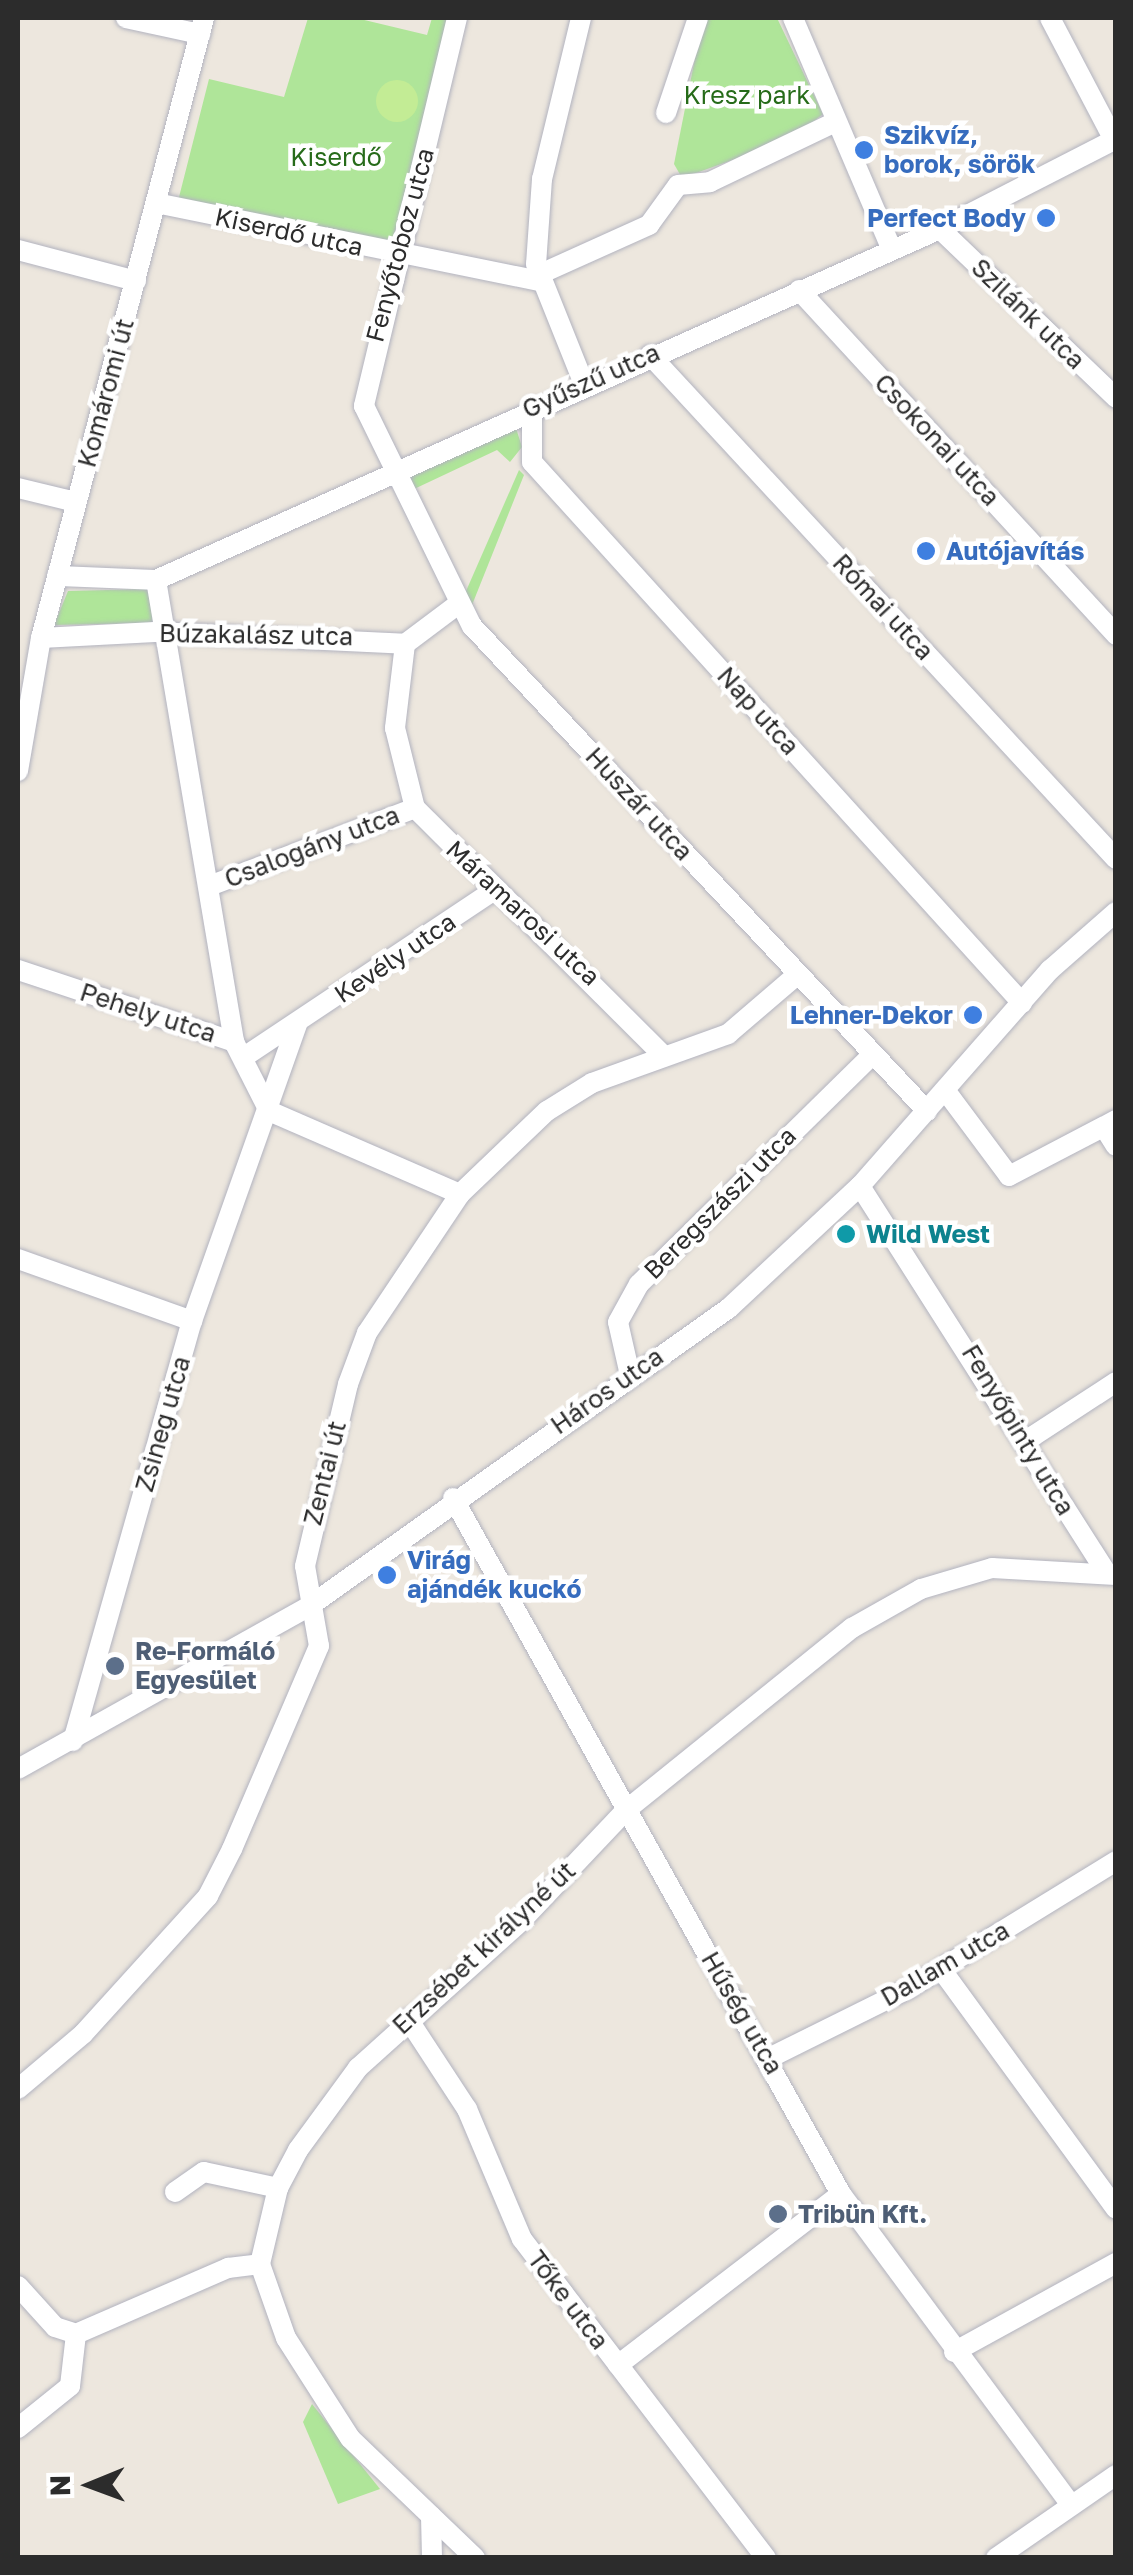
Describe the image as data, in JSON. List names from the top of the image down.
{
  "streets": {
    "street": [
      "Kiserdő utca",
      "Fenyőtoboz utca",
      "Szilánk utca",
      "Gyűszű utca",
      "Komáromi út",
      "Csokonai utca",
      "Római utca",
      "Búzakalász utca",
      "Nap utca",
      "Huszár utca",
      "Csalogány utca",
      "Máramarosi utca",
      "Kevély utca",
      "Pehely utca",
      "Beregszászi utca",
      "Háros utca",
      "Zsineg utca",
      "Fenyőpinty utca",
      "Zentai út",
      "Erzsébet királyné út",
      "Dallam utca",
      "Hűség utca",
      "Tőke utca"
    ]
  },
  "crossings": [
    ["Kiserdő utca", "Fenyőtoboz utca"],
    ["Kiserdő utca", "Komáromi út"],
    ["Fenyőtoboz utca", "Gyűszű utca"],
    ["Fenyőtoboz utca", "Huszár utca"],
    ["Szilánk utca", "Gyűszű utca"],
    ["Gyűszű utca", "Komáromi út"],
    ["Gyűszű utca", "Csokonai utca"],
    ["Gyűszű utca", "Római utca"],
    ["Gyűszű utca", "Nap utca"],
    ["Gyűszű utca", "Huszár utca"],
    ["Komáromi út", "Búzakalász utca"],
    ["Búzakalász utca", "Máramarosi utca"],
    ["Nap utca", "Háros utca"],
    ["Huszár utca", "Beregszászi utca"],
    ["Huszár utca", "Háros utca"],
    ["Huszár utca", "Zentai út"],
    ["Csalogány utca", "Máramarosi utca"],
    ["Máramarosi utca", "Kevély utca"],
    ["Máramarosi utca", "Zentai út"],
    ["Kevély utca", "Pehely utca"],
    ["Pehely utca", "Zsineg utca"],
    ["Beregszászi utca", "Háros utca"],
    ["Háros utca", "Zsineg utca"],
    ["Háros utca", "Fenyőpinty utca"],
    ["Háros utca", "Zentai út"],
    ["Háros utca", "Hűség utca"],
    ["Fenyőpinty utca", "Erzsébet királyné út"],
    ["Erzsébet királyné út", "Hűség utca"],
    ["Erzsébet királyné út", "Tőke utca"],
    ["Dallam utca", "Hűség utca"]
  ],
  "parks": ["Kresz park", "Kiserdő"],
  "places": [
    "Szikvíz, borok, sörök",
    "Perfect Body",
    "Autójavítás",
    "Lehner-Dekor",
    "Wild West",
    "Virág ajándék kuckó",
    "Re-Formáló Egyesület",
    "Tribün Kft."
  ],
  "north": "left"
}
